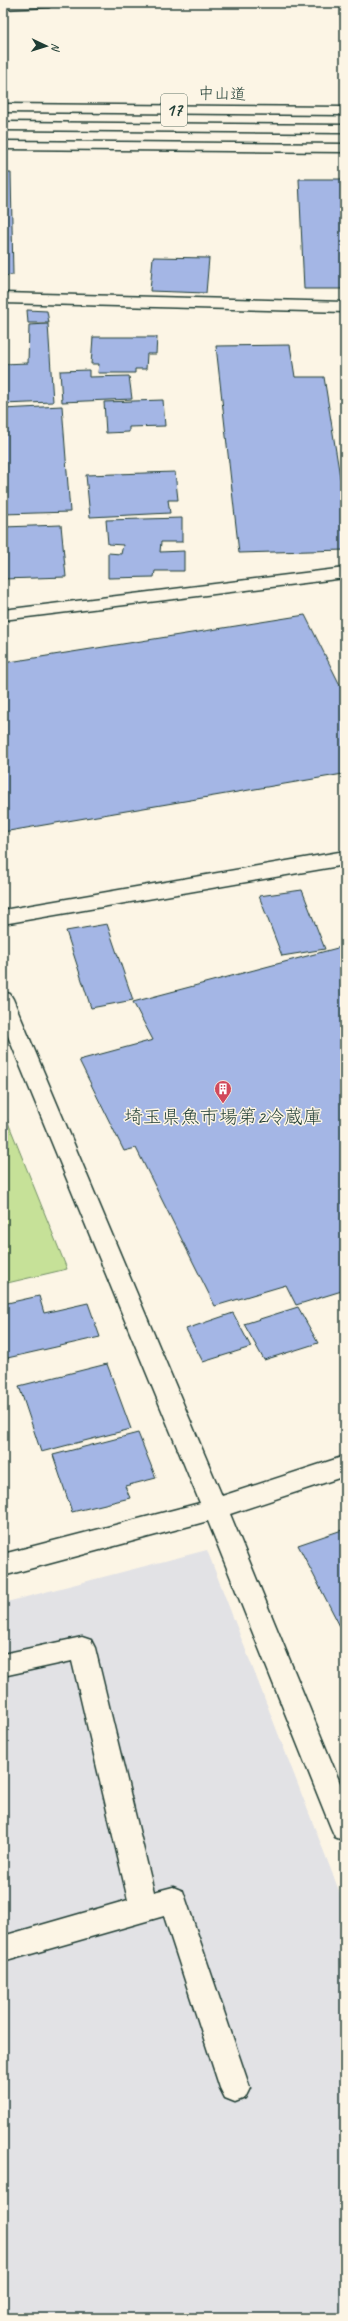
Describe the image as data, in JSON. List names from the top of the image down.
{
  "streets": {
    "main road": ["中山道", "17"]
  },
  "places": {
    "building": ["埼玉県魚市場第2冷蔵庫"]
  },
  "north": "right"
}
